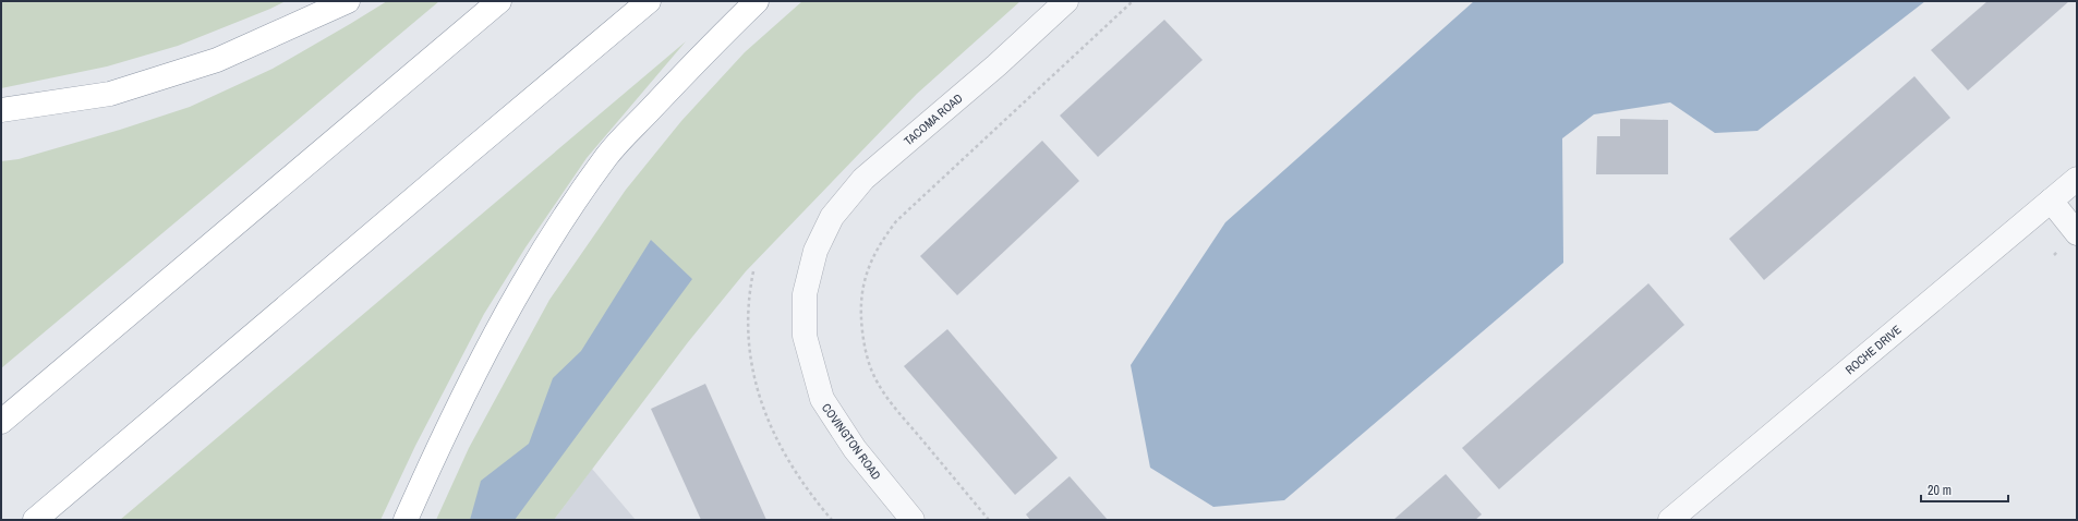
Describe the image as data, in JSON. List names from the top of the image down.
{
  "streets": {
    "street": ["TACOMA ROAD", "ROCHE DRIVE", "COVINGTON ROAD"]
  },
  "crossings": [
    ["TACOMA ROAD", "COVINGTON ROAD"]
  ],
  "scale_bar": "20 m"
}
